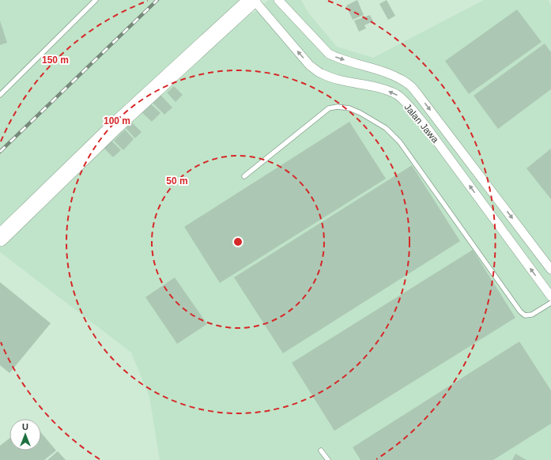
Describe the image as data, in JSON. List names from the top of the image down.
{
  "streets": {
    "street": ["Jalan Jawa"]
  },
  "north": "top",
  "rings": ["150 m", "100 m", "50 m"]
}
